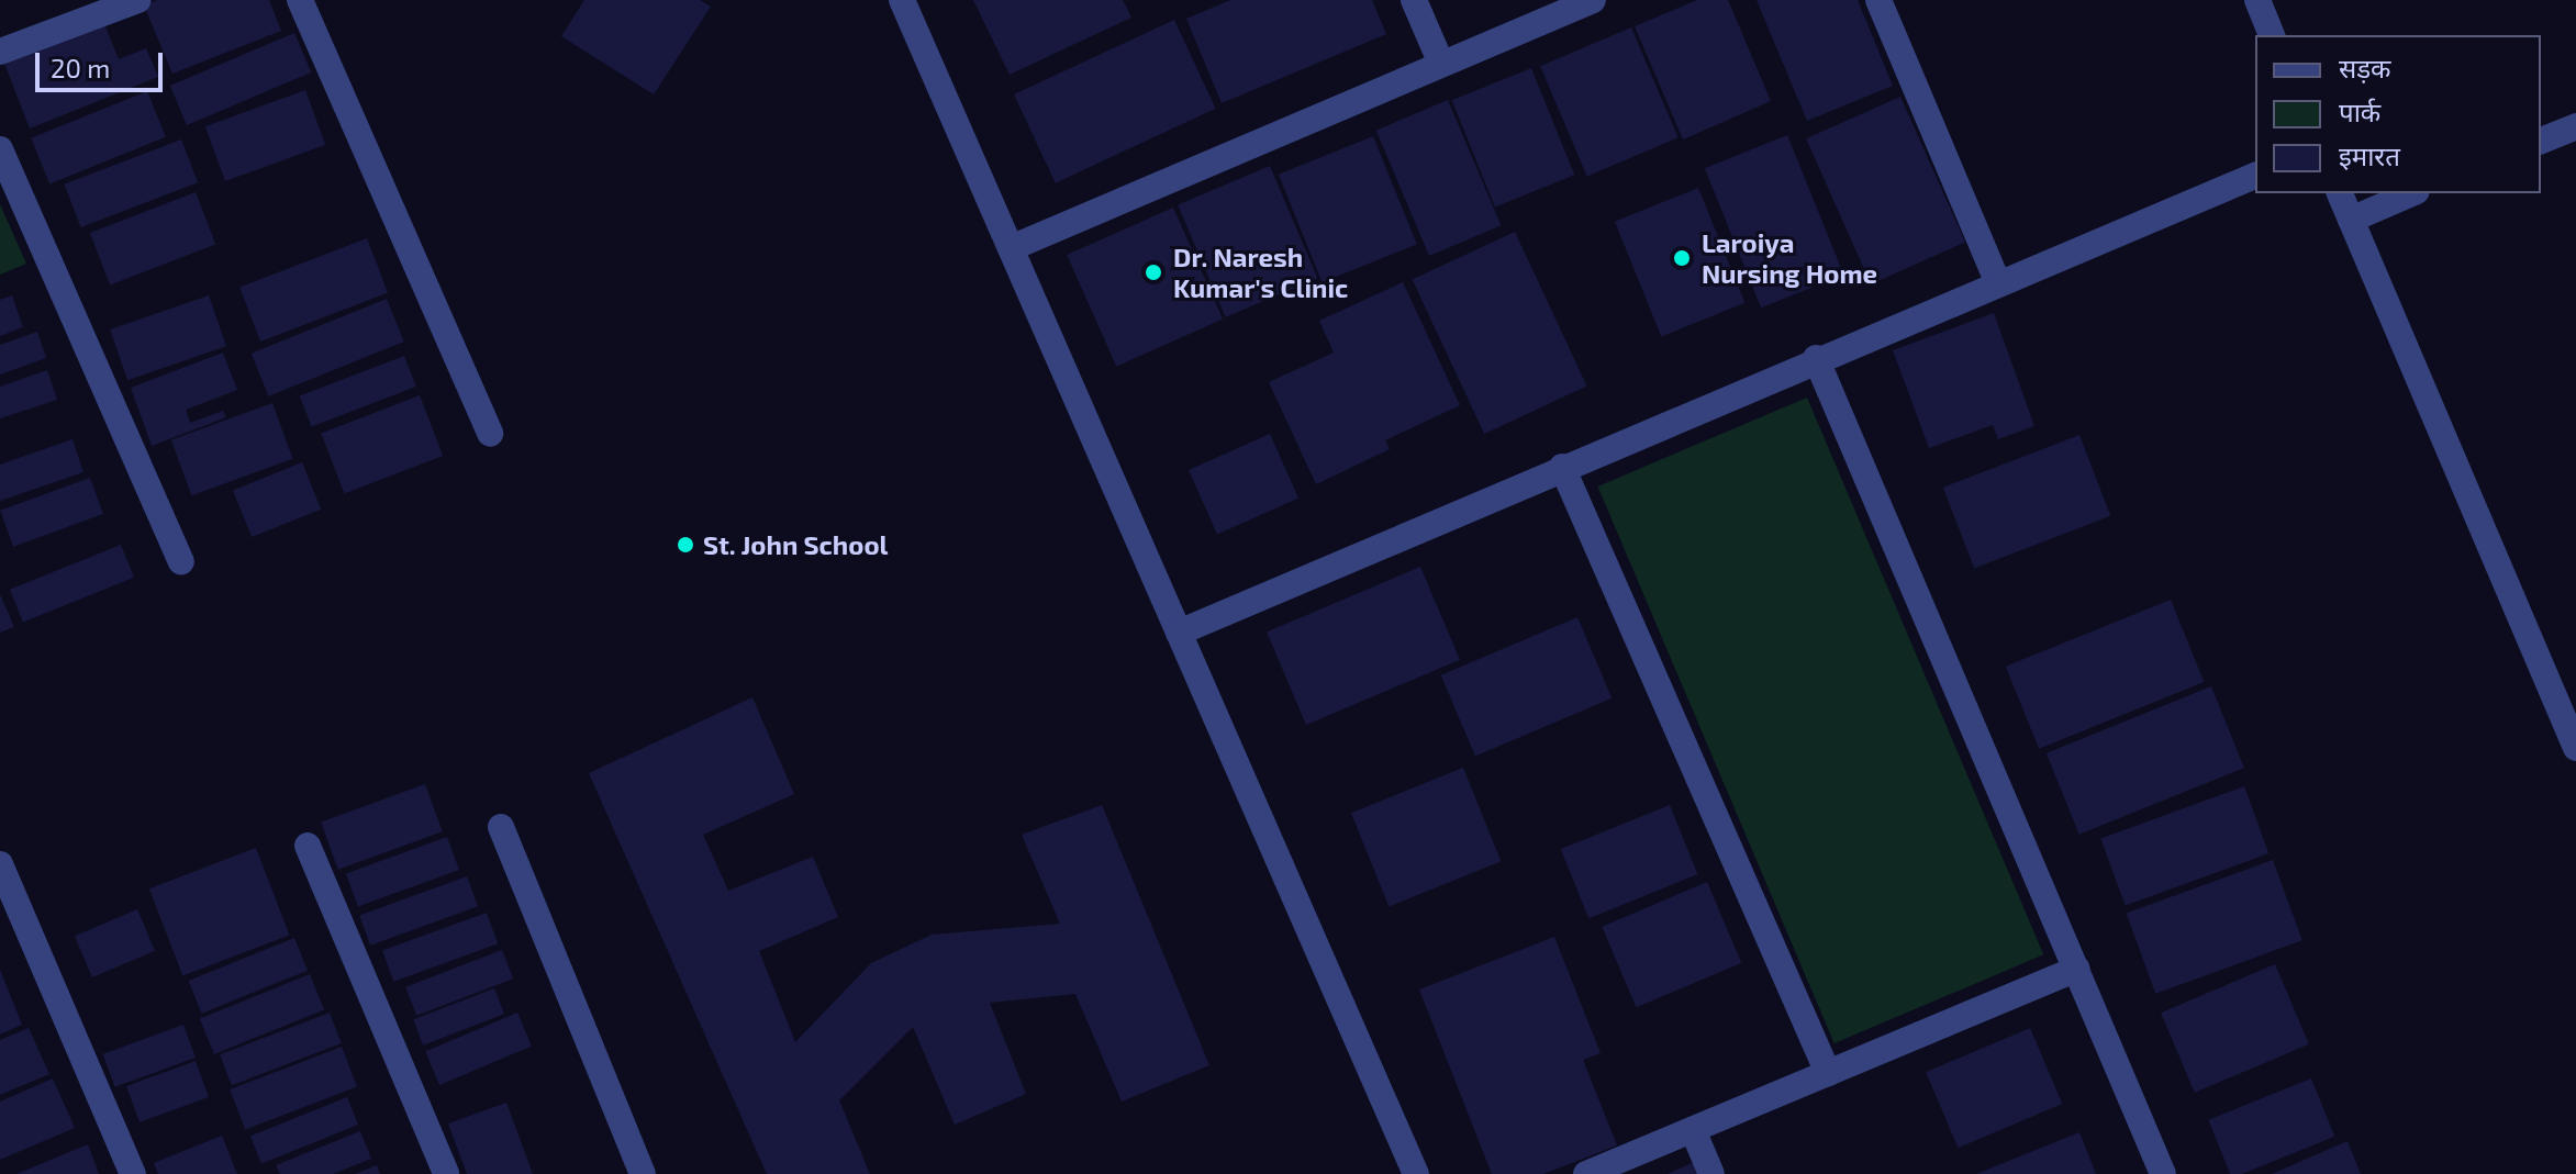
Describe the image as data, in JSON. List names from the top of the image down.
{
  "places": ["Laroiya Nursing Home", "Dr. Naresh Kumar's Clinic", "St. John School"],
  "legend": ["सड़क", "पार्क", "इमारत"],
  "scale_bar": "20 m"
}
